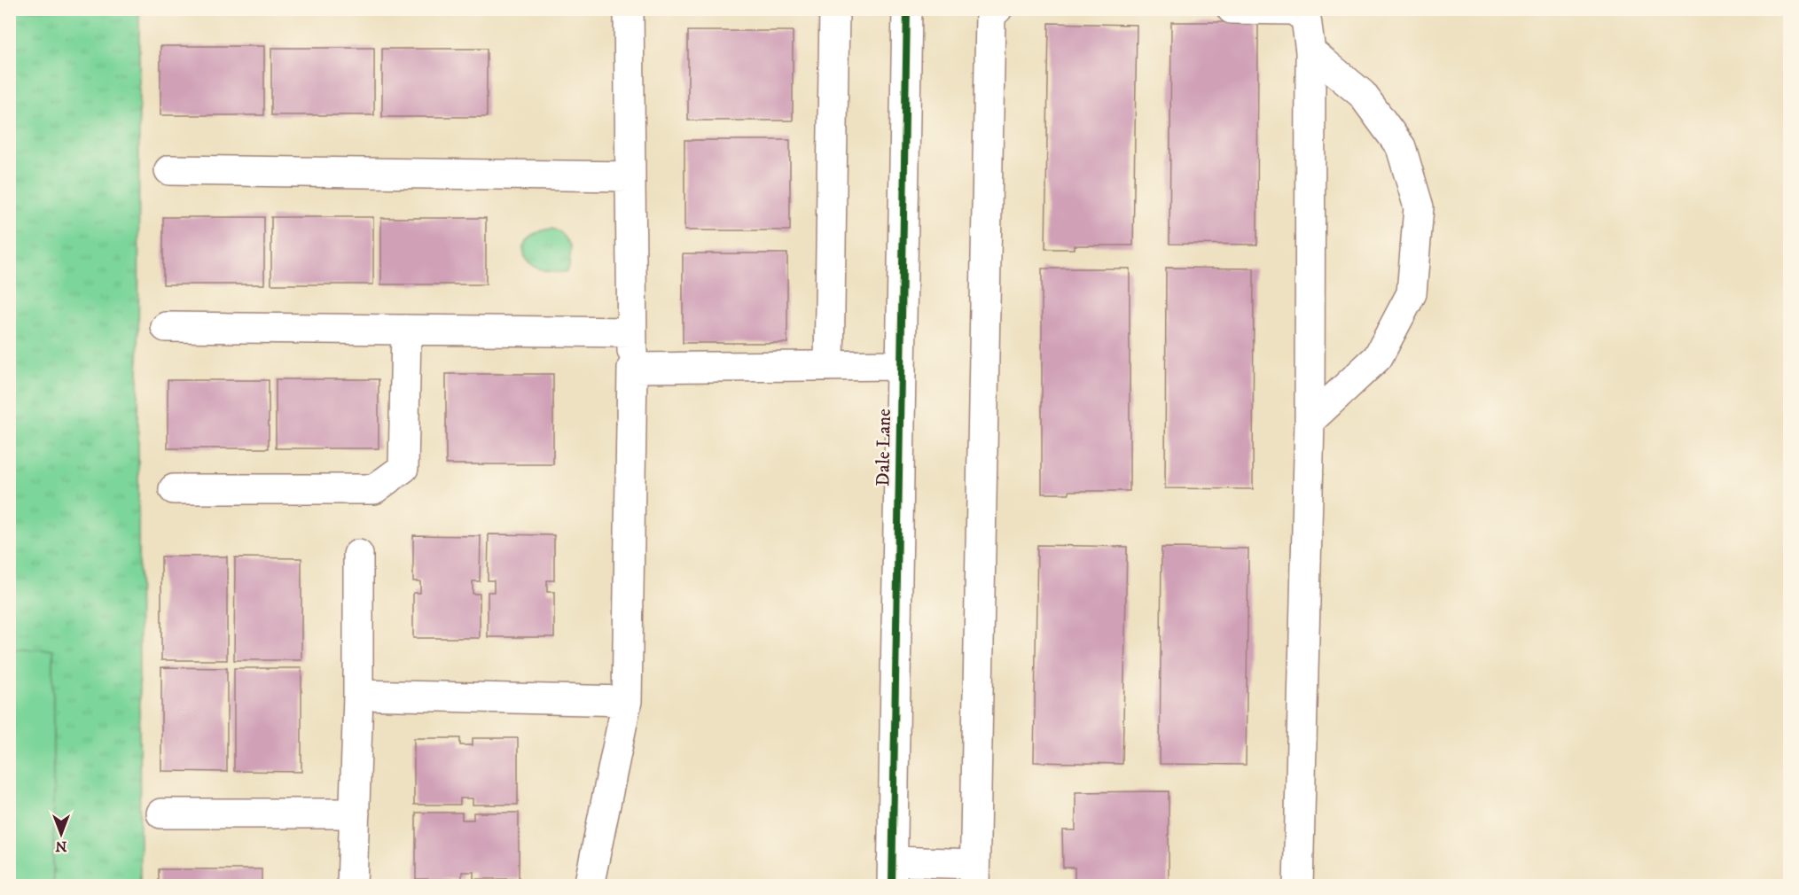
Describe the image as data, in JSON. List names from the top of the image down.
{
  "streets": {
    "street": ["Dale Lane"]
  },
  "north": "bottom"
}
